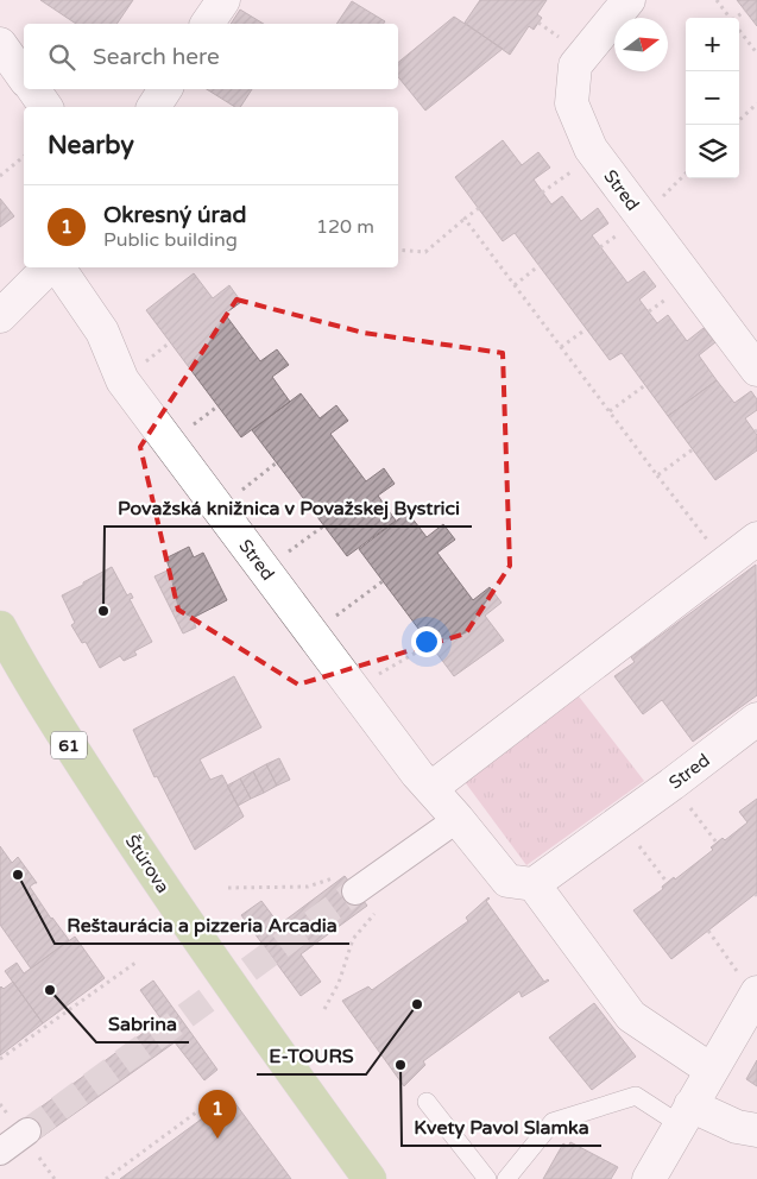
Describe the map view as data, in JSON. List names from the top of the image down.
{
  "streets": {
    "main road": ["61", "Štúrova"],
    "street": ["Stred"]
  },
  "places": [
    "Považská knižnica v Považskej Bystrici",
    "Reštaurácia a pizzeria Arcadia",
    "Sabrina",
    "E-TOURS",
    "Kvety Pavol Slamka"
  ],
  "north": "right",
  "page": {
    "map_buttons": ["+", "−"],
    "search": "Search here",
    "heading": "Nearby",
    "list": [
      {
        "mark": "1",
        "name": "Okresný úrad",
        "note": "Public building",
        "value": "120 m"
      }
    ],
    "pins": "1"
  }
}
